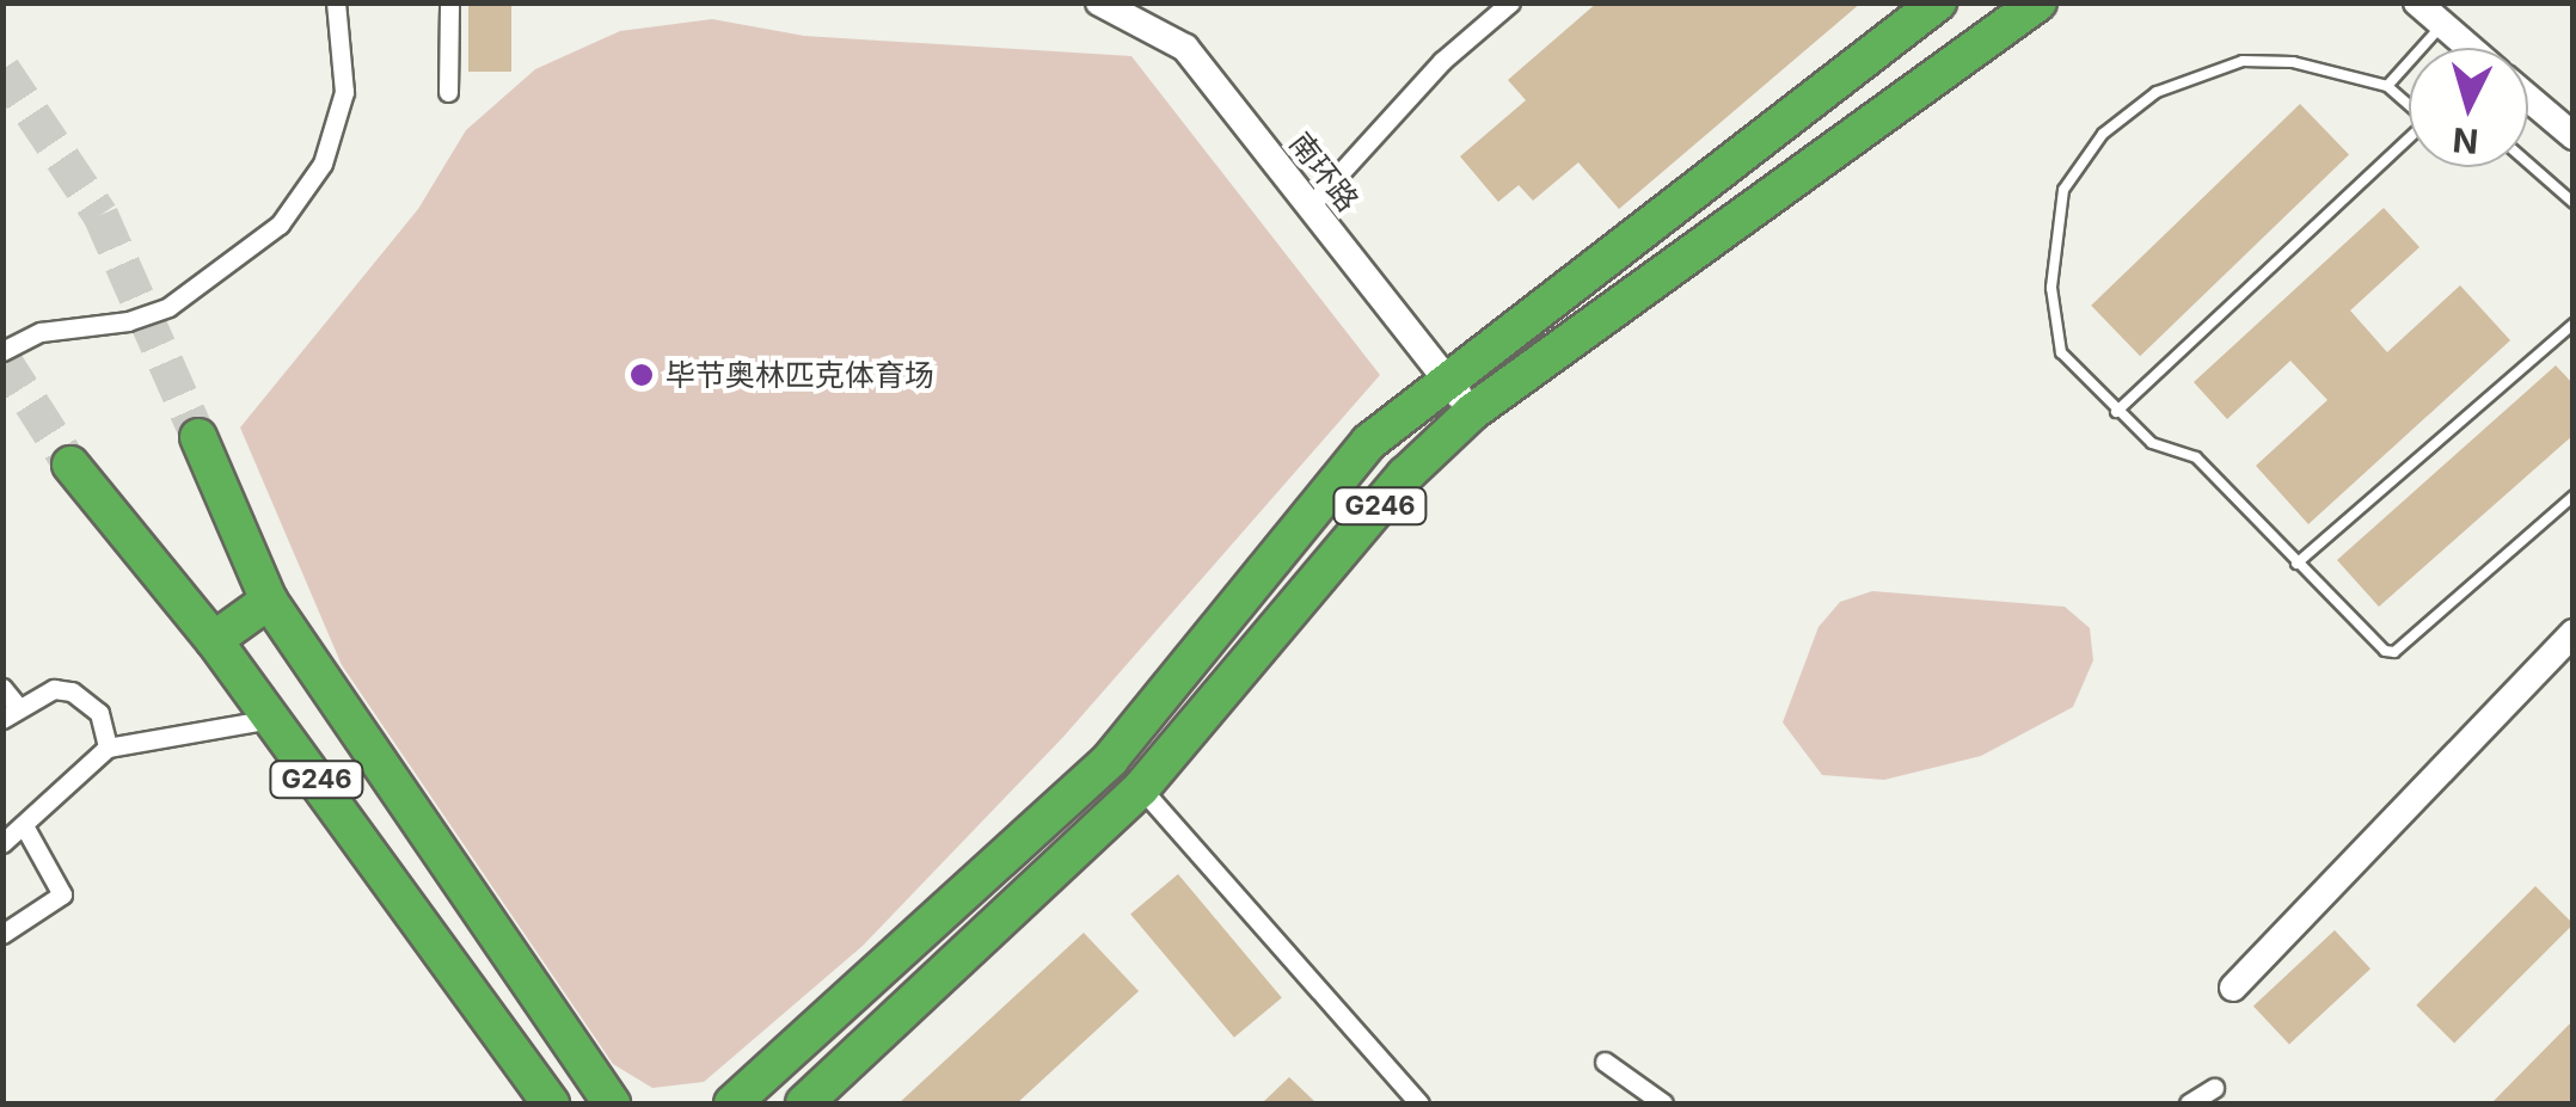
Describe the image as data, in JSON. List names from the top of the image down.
{
  "streets": {
    "highway": ["G246"],
    "street": ["南环路"]
  },
  "crossings": [
    ["南环路", "G246"]
  ],
  "places": ["毕节奥林匹克体育场"],
  "north": "bottom"
}
